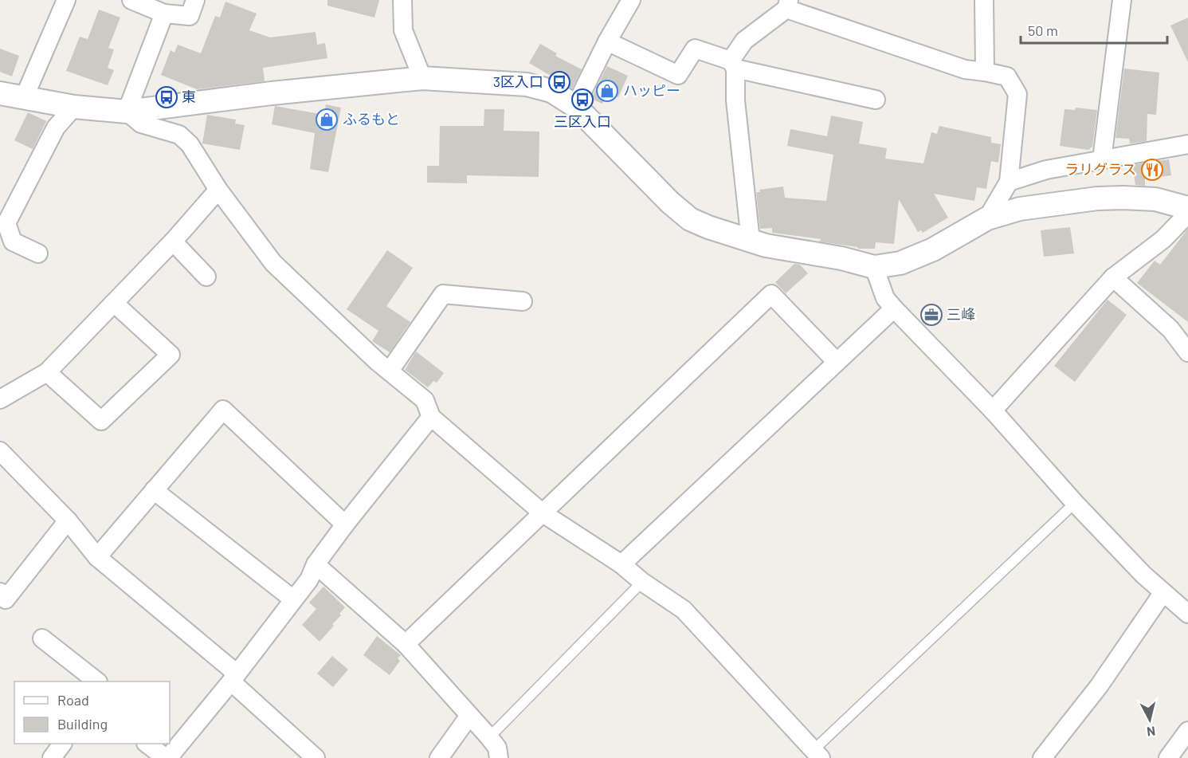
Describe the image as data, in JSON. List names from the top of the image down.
{
  "places": {
    "bus stop": ["3区入口", "東", "三区入口"],
    "shop": ["ハッピー", "ふるもと"],
    "restaurant": ["ラリグラス"],
    "office": ["三峰"]
  },
  "legend": ["Road", "Building"],
  "scale_bar": "50 m",
  "north": "bottom"
}
